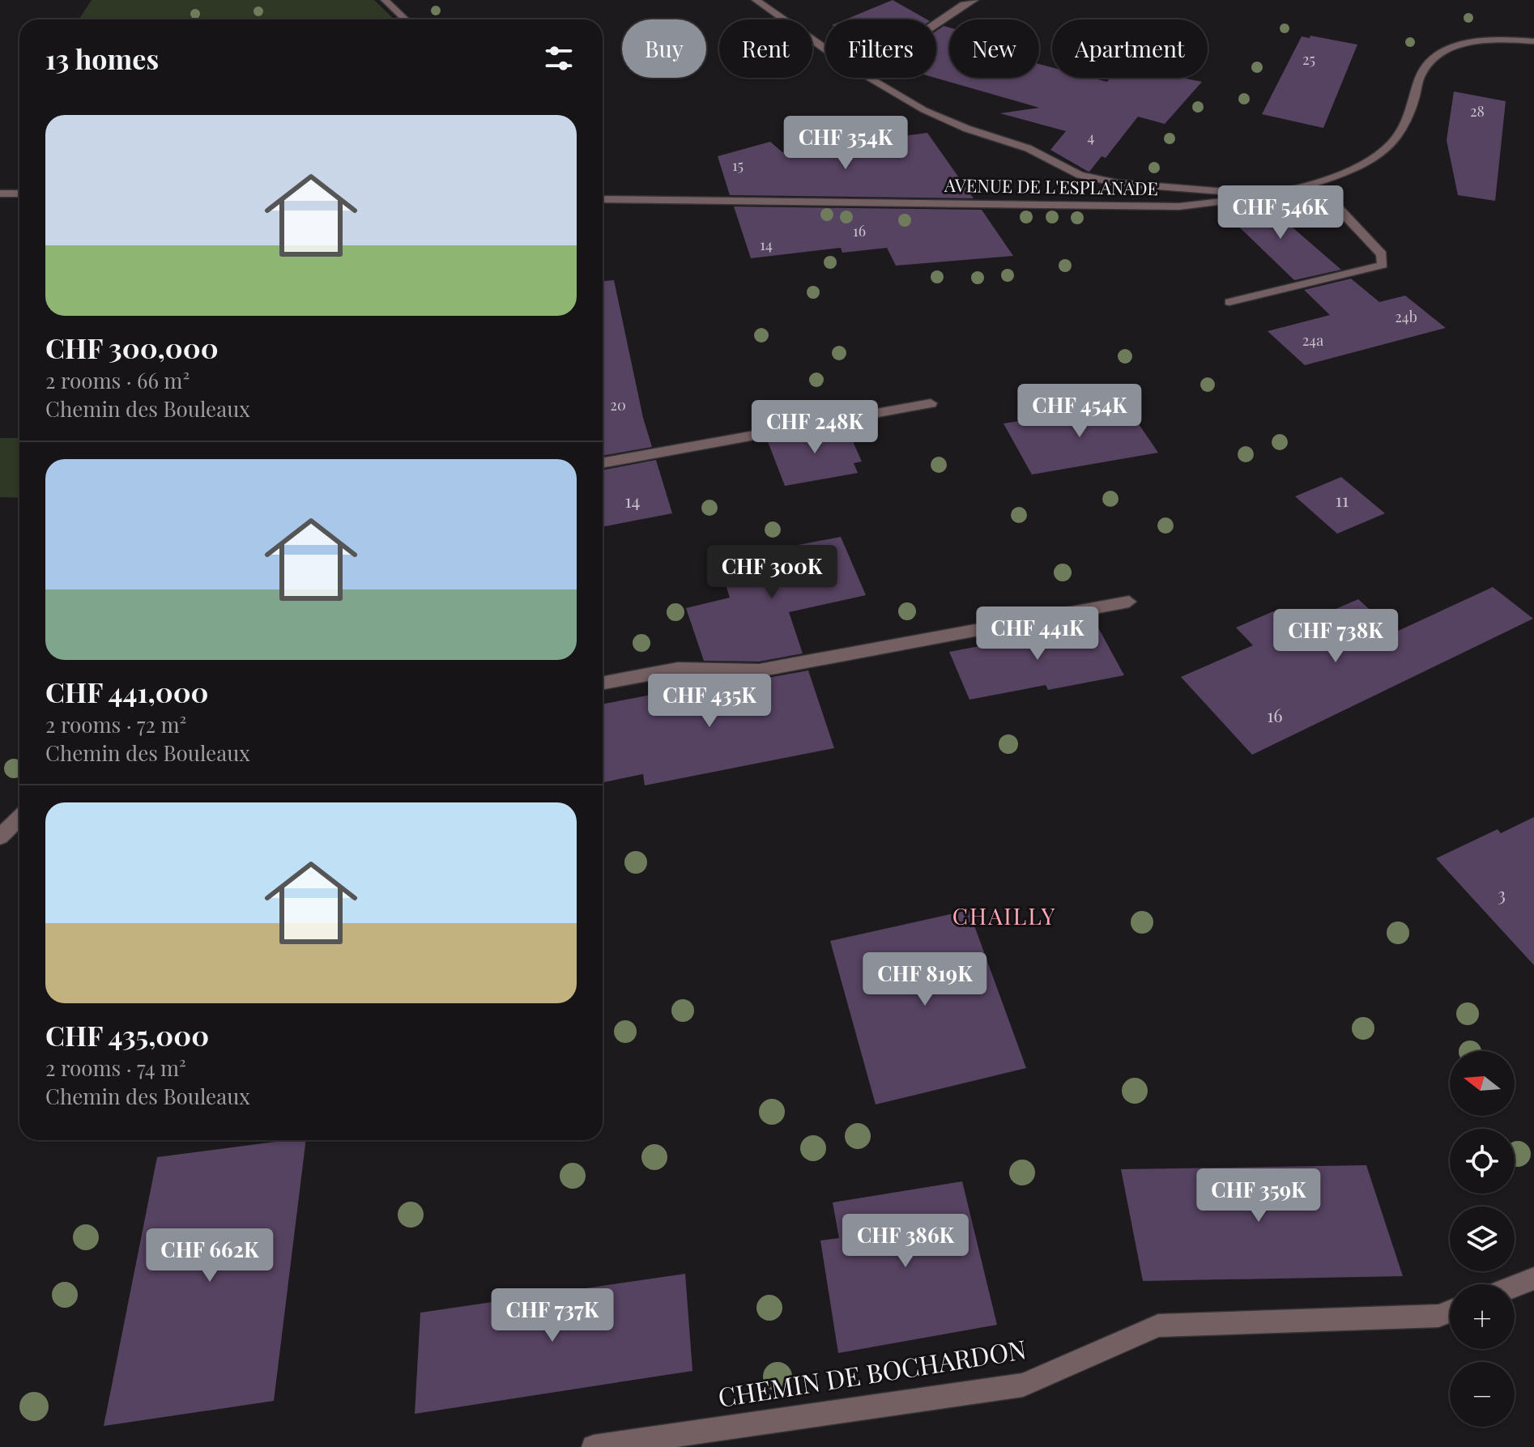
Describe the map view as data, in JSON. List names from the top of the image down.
{
  "streets": {
    "street": ["AVENUE DE L'ESPLANADE", "CHEMIN DE BOCHARDON"]
  },
  "districts": ["CHAILLY"],
  "house_numbers": [
    "25",
    "28",
    "4",
    "15",
    "16",
    "14",
    "24b",
    "24a",
    "20",
    "11",
    "14",
    "16",
    "3"
  ],
  "north": "left",
  "page": {
    "chip": [
      "Buy",
      "Rent",
      "Filters",
      "New",
      "Apartment"
    ],
    "heading": "13 homes",
    "list": [
      {
        "name": "CHF 300,000",
        "note": "2 rooms · 66 m² · Chemin des Bouleaux"
      },
      {
        "name": "CHF 441,000",
        "note": "2 rooms · 72 m² · Chemin des Bouleaux"
      },
      {
        "name": "CHF 435,000",
        "note": "2 rooms · 74 m² · Chemin des Bouleaux"
      }
    ],
    "price": [
      "CHF 354K",
      "CHF 546K",
      "CHF 454K",
      "CHF 248K",
      "CHF 300K",
      "CHF 441K",
      "CHF 738K",
      "CHF 435K",
      "CHF 819K",
      "CHF 359K",
      "CHF 386K",
      "CHF 662K",
      "CHF 737K"
    ],
    "map_buttons": ["+", "−"]
  }
}
